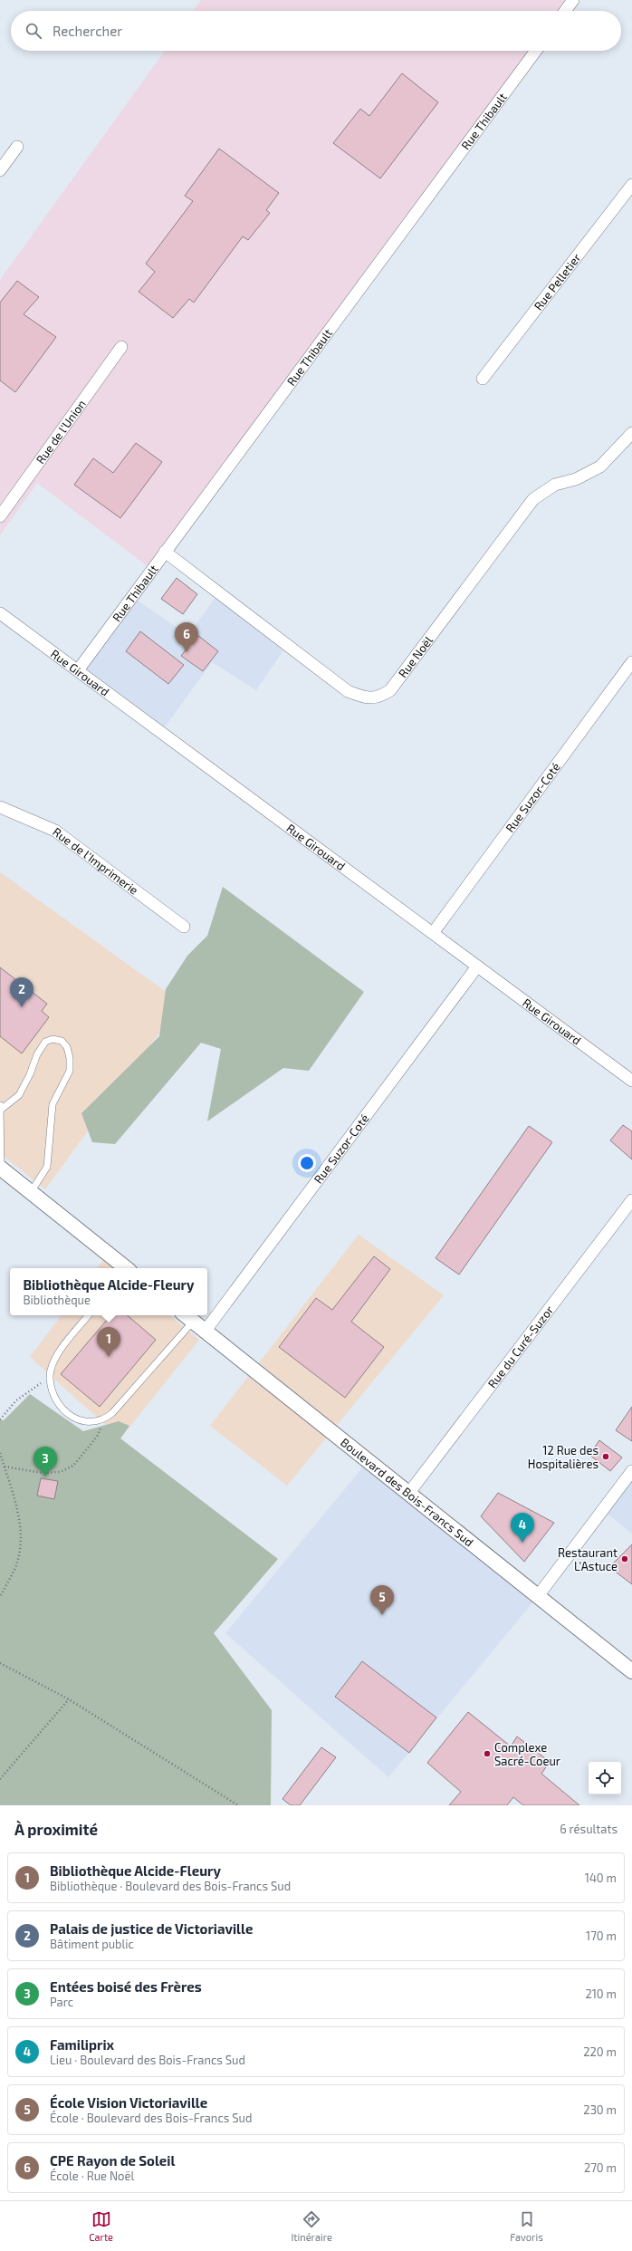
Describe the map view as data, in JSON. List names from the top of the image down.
{
  "streets": {
    "street": [
      "Rue Thibault",
      "Rue Pelletier",
      "Rue de l'Union",
      "Rue Noël",
      "Rue Girouard",
      "Rue Suzor-Coté",
      "Rue de l'Imprimerie",
      "Rue du Curé-Suzor",
      "Boulevard des Bois-Francs Sud"
    ]
  },
  "crossings": [
    ["Rue Thibault", "Rue Noël"],
    ["Rue Thibault", "Rue Girouard"],
    ["Rue Girouard", "Rue Suzor-Coté"],
    ["Rue Suzor-Coté", "Boulevard des Bois-Francs Sud"],
    ["Rue du Curé-Suzor", "Boulevard des Bois-Francs Sud"]
  ],
  "places": ["12 Rue des Hospitalières", "Restaurant L'Astuce", "Complexe Sacré-Coeur"],
  "page": {
    "search": "Rechercher",
    "pins": [
      "6",
      "2",
      "1",
      "3",
      "4",
      "5"
    ],
    "popup": ["Bibliothèque Alcide-Fleury", "Bibliothèque"],
    "heading": ["À proximité", "6 résultats"],
    "list": [
      {
        "mark": "1",
        "name": "Bibliothèque Alcide-Fleury",
        "note": "Bibliothèque · Boulevard des Bois-Francs Sud",
        "value": "140 m"
      },
      {
        "mark": "2",
        "name": "Palais de justice de Victoriaville",
        "note": "Bâtiment public",
        "value": "170 m"
      },
      {
        "mark": "3",
        "name": "Entées boisé des Frères",
        "note": "Parc",
        "value": "210 m"
      },
      {
        "mark": "4",
        "name": "Familiprix",
        "note": "Lieu · Boulevard des Bois-Francs Sud",
        "value": "220 m"
      },
      {
        "mark": "5",
        "name": "École Vision Victoriaville",
        "note": "École · Boulevard des Bois-Francs Sud",
        "value": "230 m"
      },
      {
        "mark": "6",
        "name": "CPE Rayon de Soleil",
        "note": "École · Rue Noël",
        "value": "270 m"
      }
    ],
    "nav": ["Carte", "Itinéraire", "Favoris"]
  }
}
